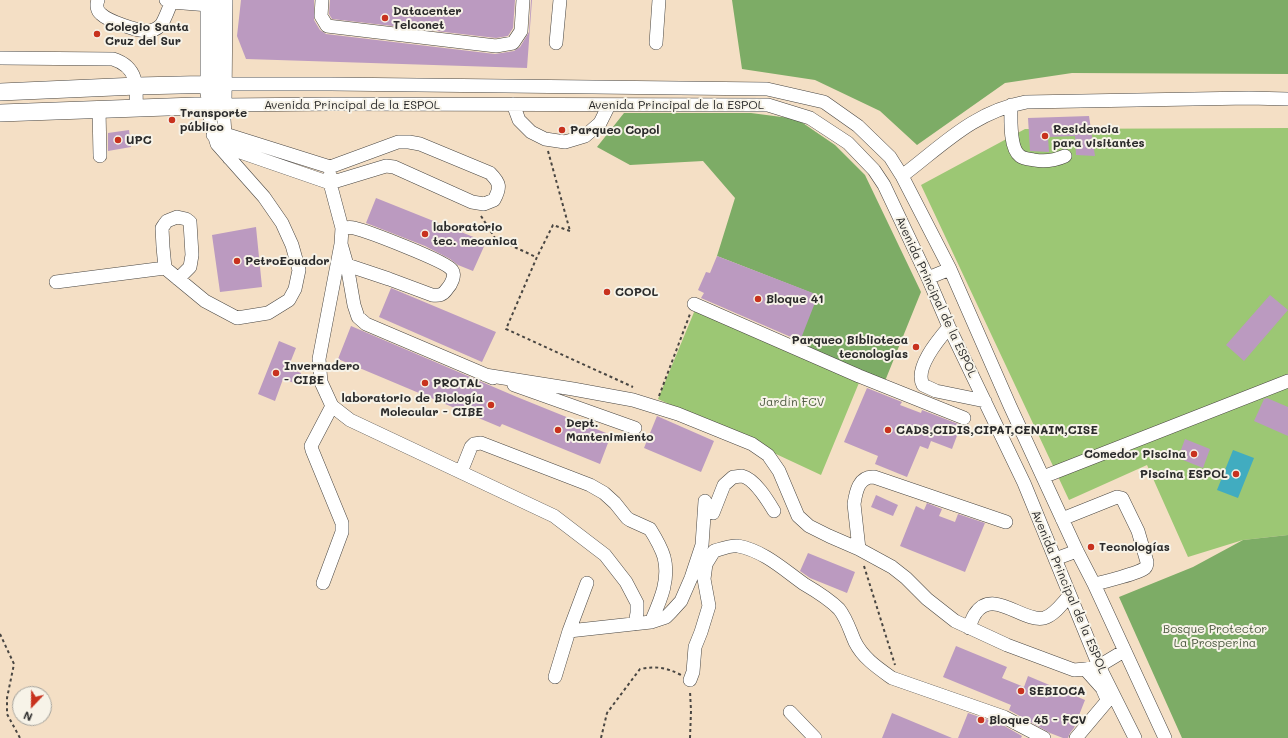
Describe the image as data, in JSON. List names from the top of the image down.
{
  "streets": {
    "main road": ["Avenida Principal de la ESPOL"]
  },
  "parks": ["Jardín FCV", "Bosque Protector La Prosperina"],
  "places": [
    "Datacenter Telconet",
    "Colegio Santa Cruz del Sur",
    "Transporte público",
    "Parqueo Copol",
    "Residencia para visitantes",
    "UPC",
    "laboratorio tec. mecanica",
    "PetroEcuador",
    "COPOL",
    "Bloque 41",
    "Parqueo Biblioteca tecnologias",
    "Invernadero - CIBE",
    "PROTAL",
    "laboratorio de Biología Molecular - CIBE",
    "Dept. Mantenimiento",
    "CADS,CIDIS,CIPAT,CENAIM,CISE",
    "Comedor Piscina",
    "Piscina ESPOL",
    "Tecnologías",
    "SEBIOCA",
    "Bloque 45 - FCV"
  ],
  "north": "bottom"
}
